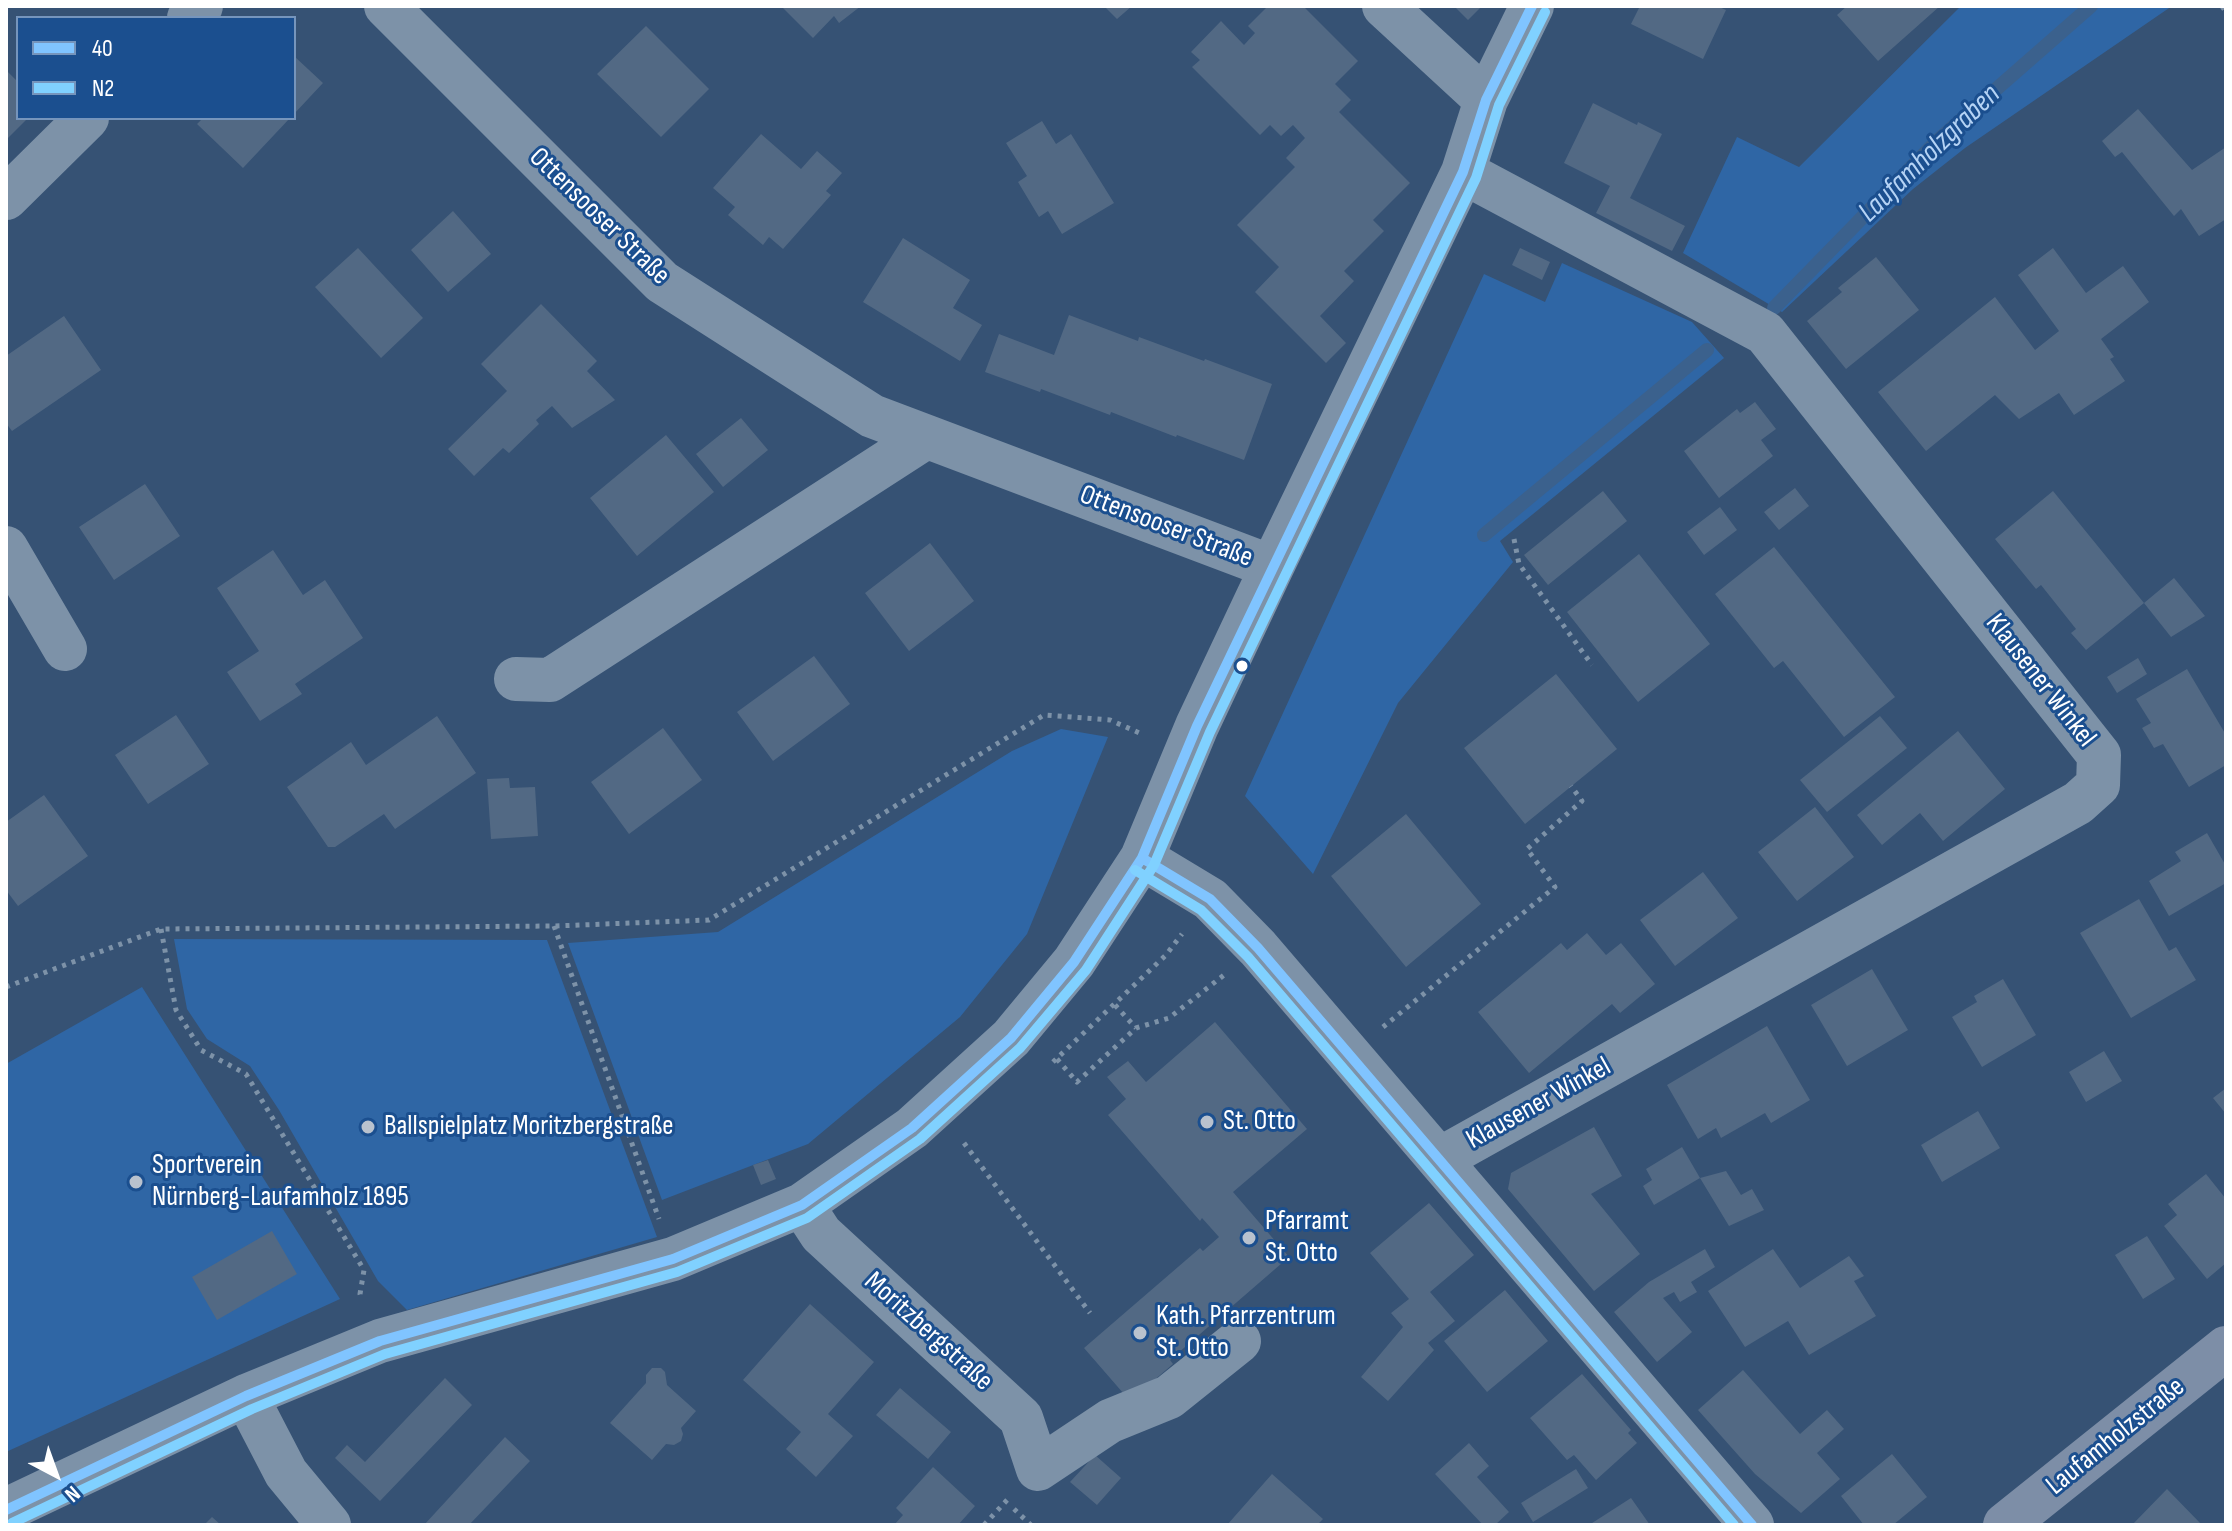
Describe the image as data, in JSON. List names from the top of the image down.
{
  "streets": {
    "main road": ["Laufamholzstraße"],
    "street": ["Ottensooser Straße", "Klausener Winkel", "Moritzbergstraße"]
  },
  "water": ["Laufamholzgraben"],
  "places": [
    "St. Otto",
    "Ballspielplatz Moritzbergstraße",
    "Sportverein Nürnberg-Laufamholz 1895",
    "Pfarramt St. Otto",
    "Kath. Pfarrzentrum St. Otto"
  ],
  "lines": ["transit line 40", "transit line N2"],
  "legend": ["40", "N2"],
  "north": "bottom right"
}
